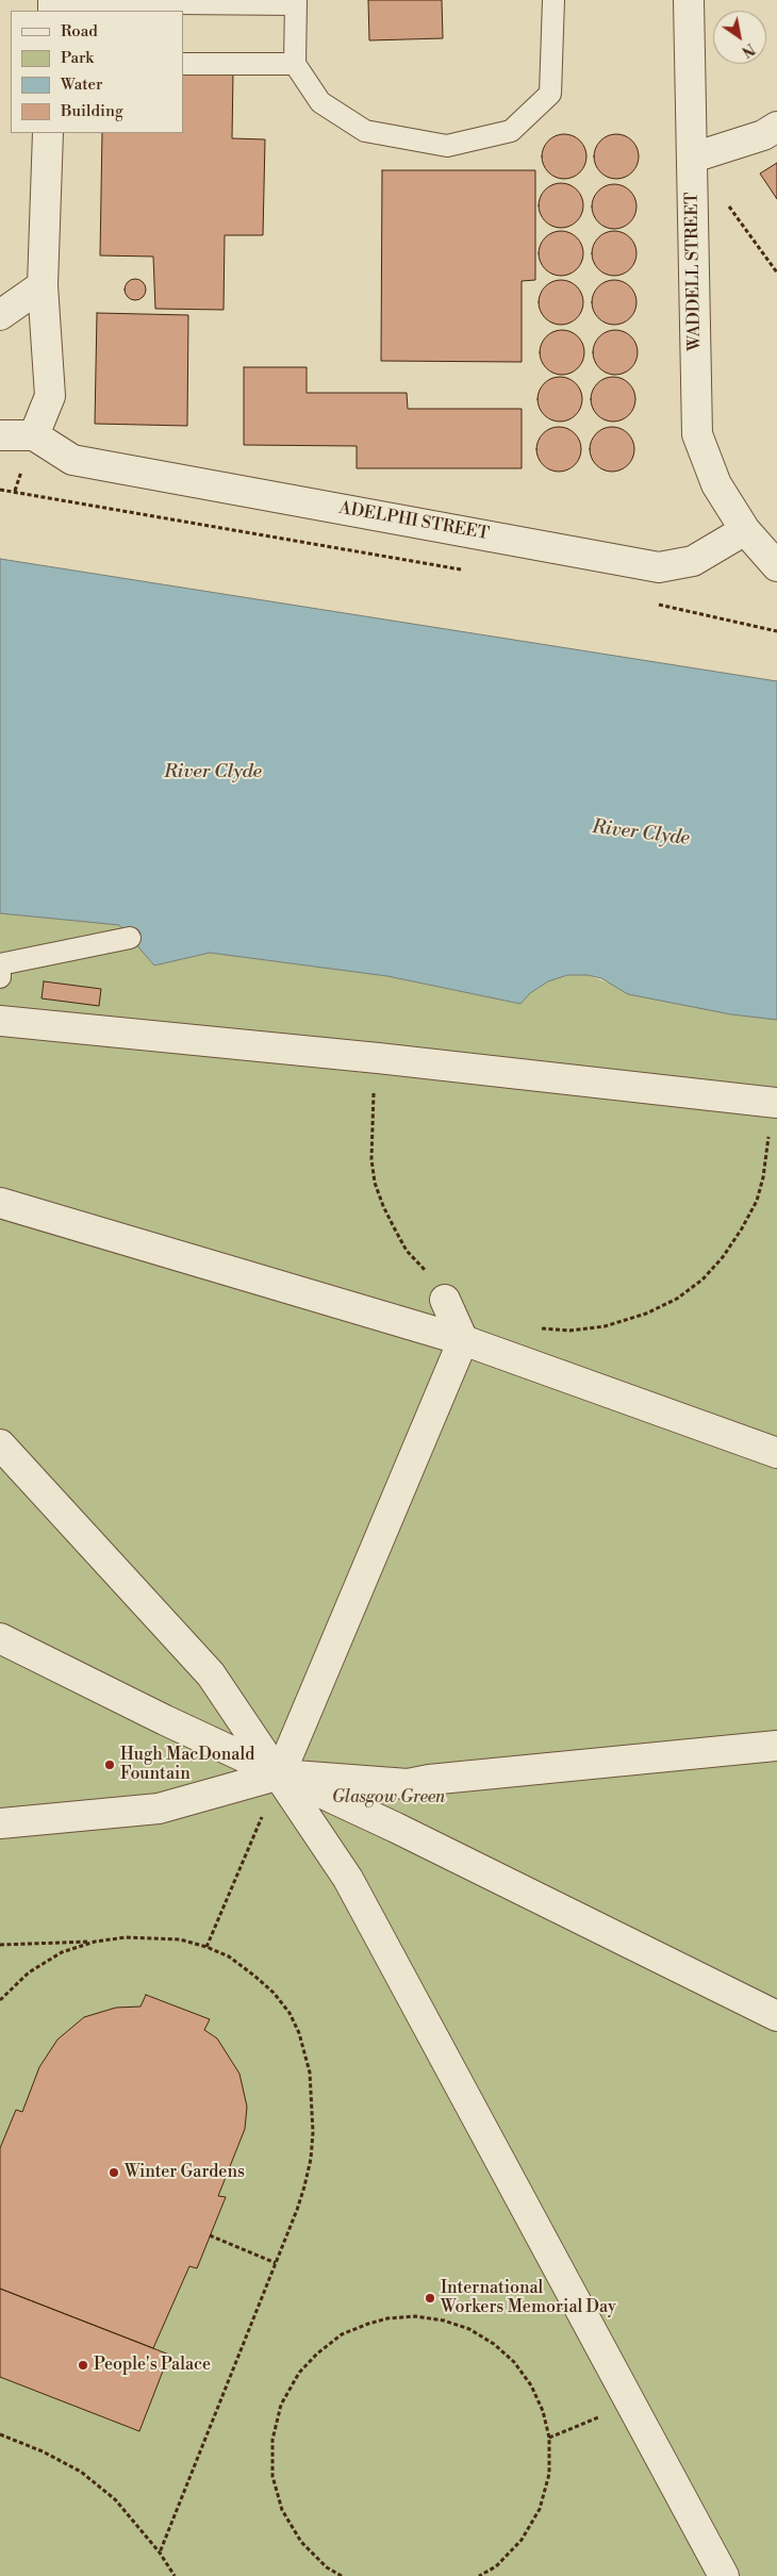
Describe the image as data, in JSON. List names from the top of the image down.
{
  "streets": {
    "street": ["WADDELL STREET", "ADELPHI STREET"]
  },
  "crossings": [
    ["WADDELL STREET", "ADELPHI STREET"]
  ],
  "water": ["River Clyde"],
  "parks": ["Glasgow Green"],
  "places": [
    "Hugh MacDonald Fountain",
    "Winter Gardens",
    "International Workers Memorial Day",
    "People's Palace"
  ],
  "legend": [
    "Road",
    "Park",
    "Water",
    "Building"
  ],
  "north": "bottom right"
}
